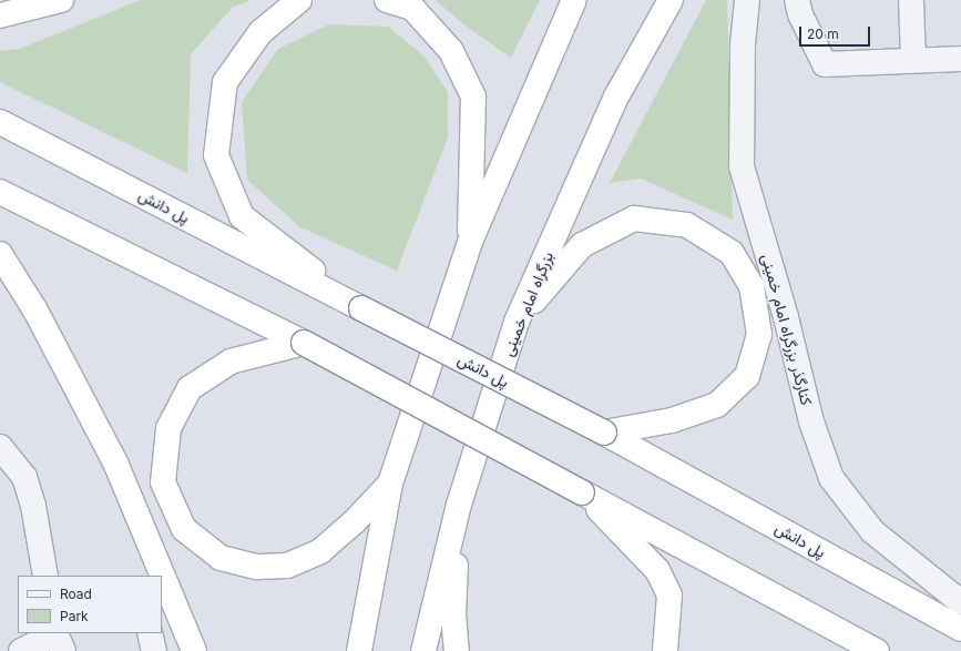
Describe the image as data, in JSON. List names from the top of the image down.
{
  "streets": {
    "highway": ["پل دانش", "بزرگراه امام خمینی"],
    "street": ["کنارگذر بزرگراه امام خمینی"]
  },
  "legend": ["Road", "Park"],
  "scale_bar": "20 m"
}
